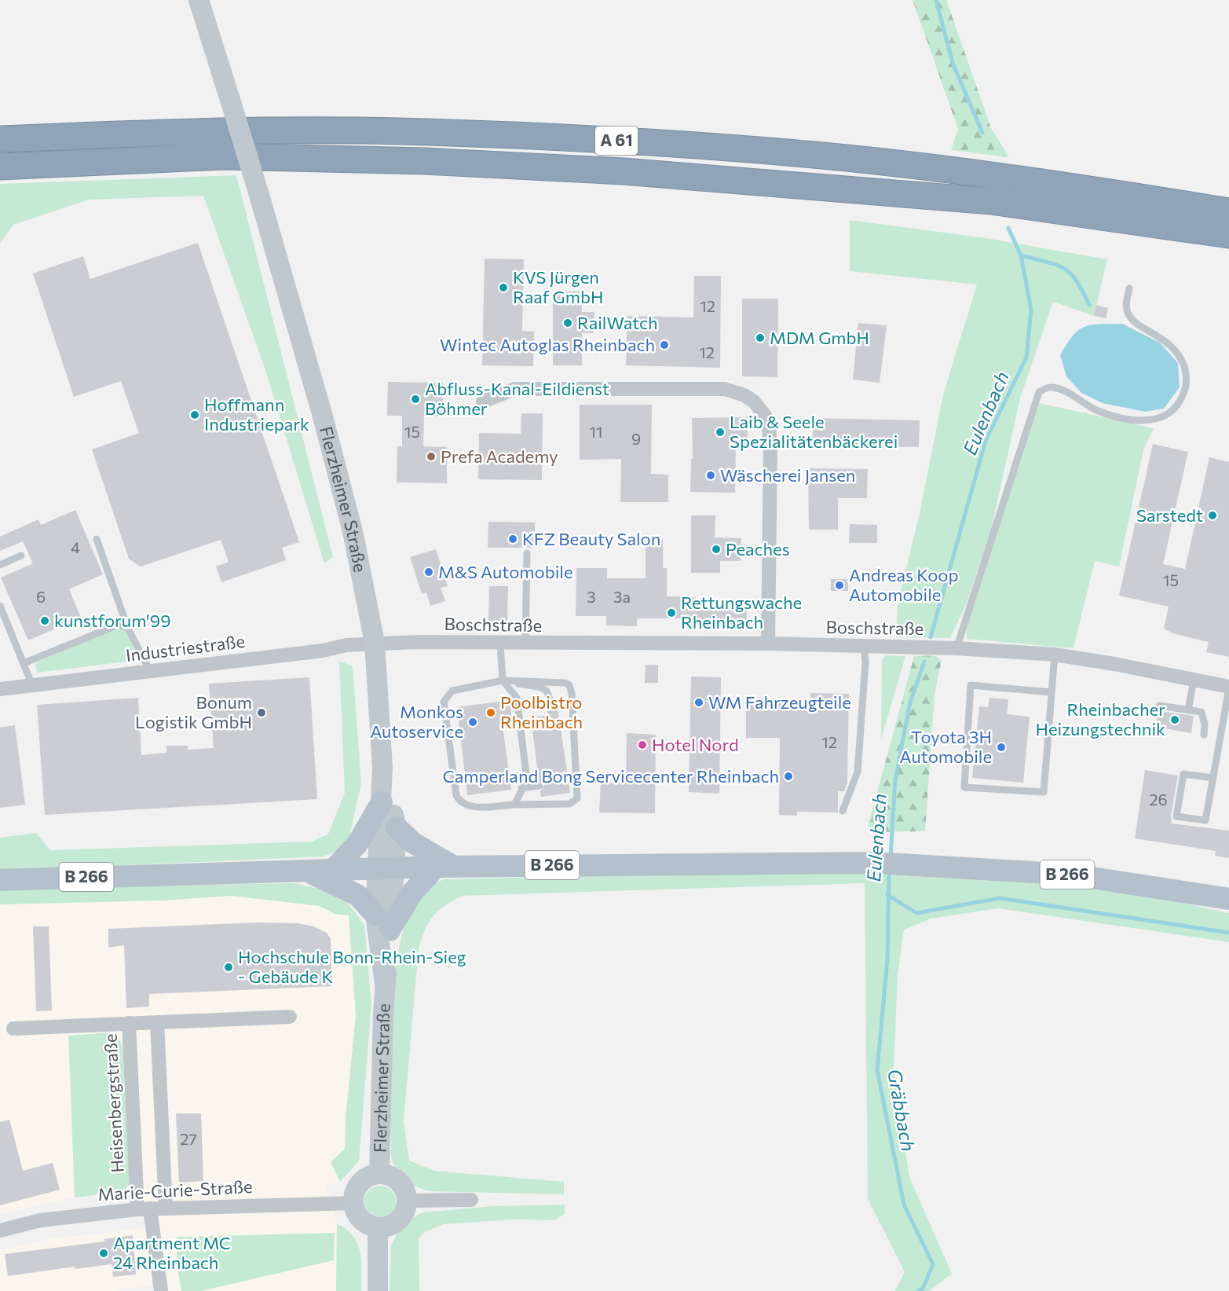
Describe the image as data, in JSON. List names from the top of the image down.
{
  "streets": {
    "highway": ["A 61"],
    "main road": ["Flerzheimer Straße", "B 266"],
    "street": [
      "Boschstraße",
      "Industriestraße",
      "Heisenbergstraße",
      "Marie-Curie-Straße"
    ]
  },
  "crossings": [
    ["Flerzheimer Straße", "Boschstraße"],
    ["Flerzheimer Straße", "Industriestraße"],
    ["Flerzheimer Straße", "B 266"],
    ["Flerzheimer Straße", "Marie-Curie-Straße"],
    ["Boschstraße", "Industriestraße"],
    ["Heisenbergstraße", "Marie-Curie-Straße"]
  ],
  "water": ["Eulenbach", "Gräbbach"],
  "places": [
    "KVS Jürgen Raaf GmbH",
    "RailWatch",
    "MDM GmbH",
    "Wintec Autoglas Rheinbach",
    "Abfluss-Kanal-Eildienst Böhmer",
    "Hoffmann Industriepark",
    "Laib & Seele Spezialitätenbäckerei",
    "Prefa Academy",
    "Wäscherei Jansen",
    "Sarstedt",
    "KFZ Beauty Salon",
    "Peaches",
    "M&S Automobile",
    "Andreas Koop Automobile",
    "Rettungswache Rheinbach",
    "kunstforum'99",
    "WM Fahrzeugteile",
    "Bonum Logistik GmbH",
    "Poolbistro Rheinbach",
    "Rheinbacher Heizungstechnik",
    "Monkos Autoservice",
    "Hotel Nord",
    "Toyota 3H Automobile",
    "Camperland Bong Servicecenter Rheinbach",
    "Hochschule Bonn-Rhein-Sieg - Gebäude K",
    "Apartment MC 24 Rheinbach"
  ],
  "house_numbers": [
    "12",
    "12",
    "15",
    "11",
    "9",
    "4",
    "15",
    "6",
    "3",
    "3a",
    "12",
    "26",
    "27"
  ]
}
